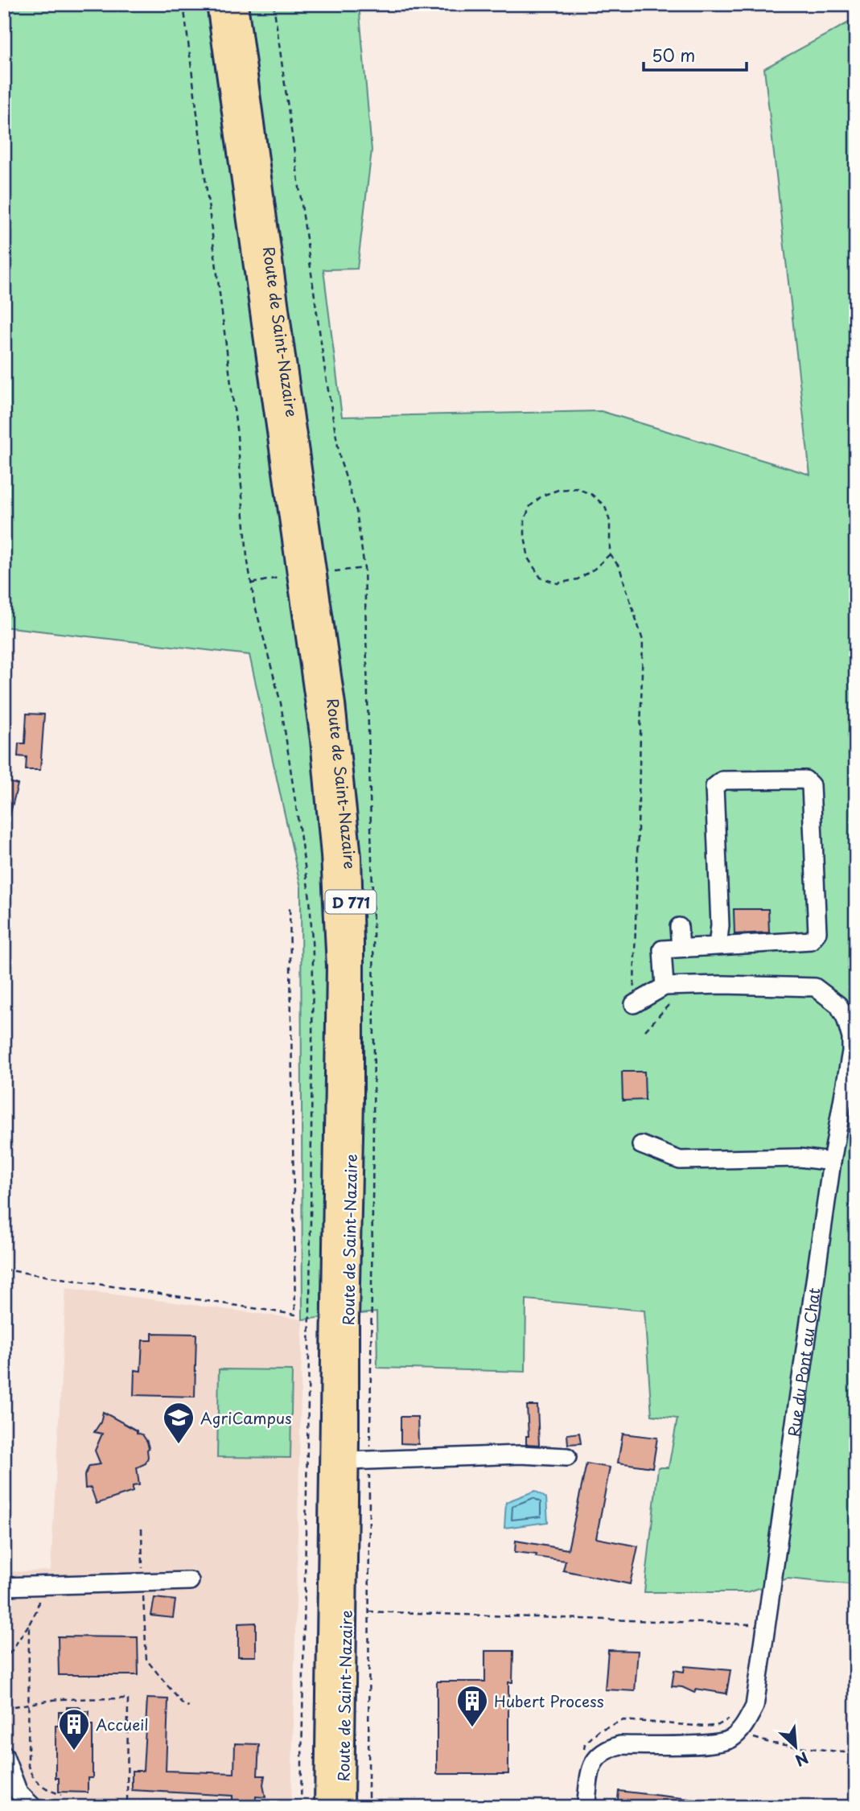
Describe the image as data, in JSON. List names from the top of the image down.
{
  "streets": {
    "main road": ["Route de Saint-Nazaire", "D 771"],
    "street": ["Rue du Pont au Chat"]
  },
  "places": {
    "school or university": ["AgriCampus"],
    "building": ["Hubert Process", "Accueil"]
  },
  "scale_bar": "50 m",
  "north": "bottom right"
}
